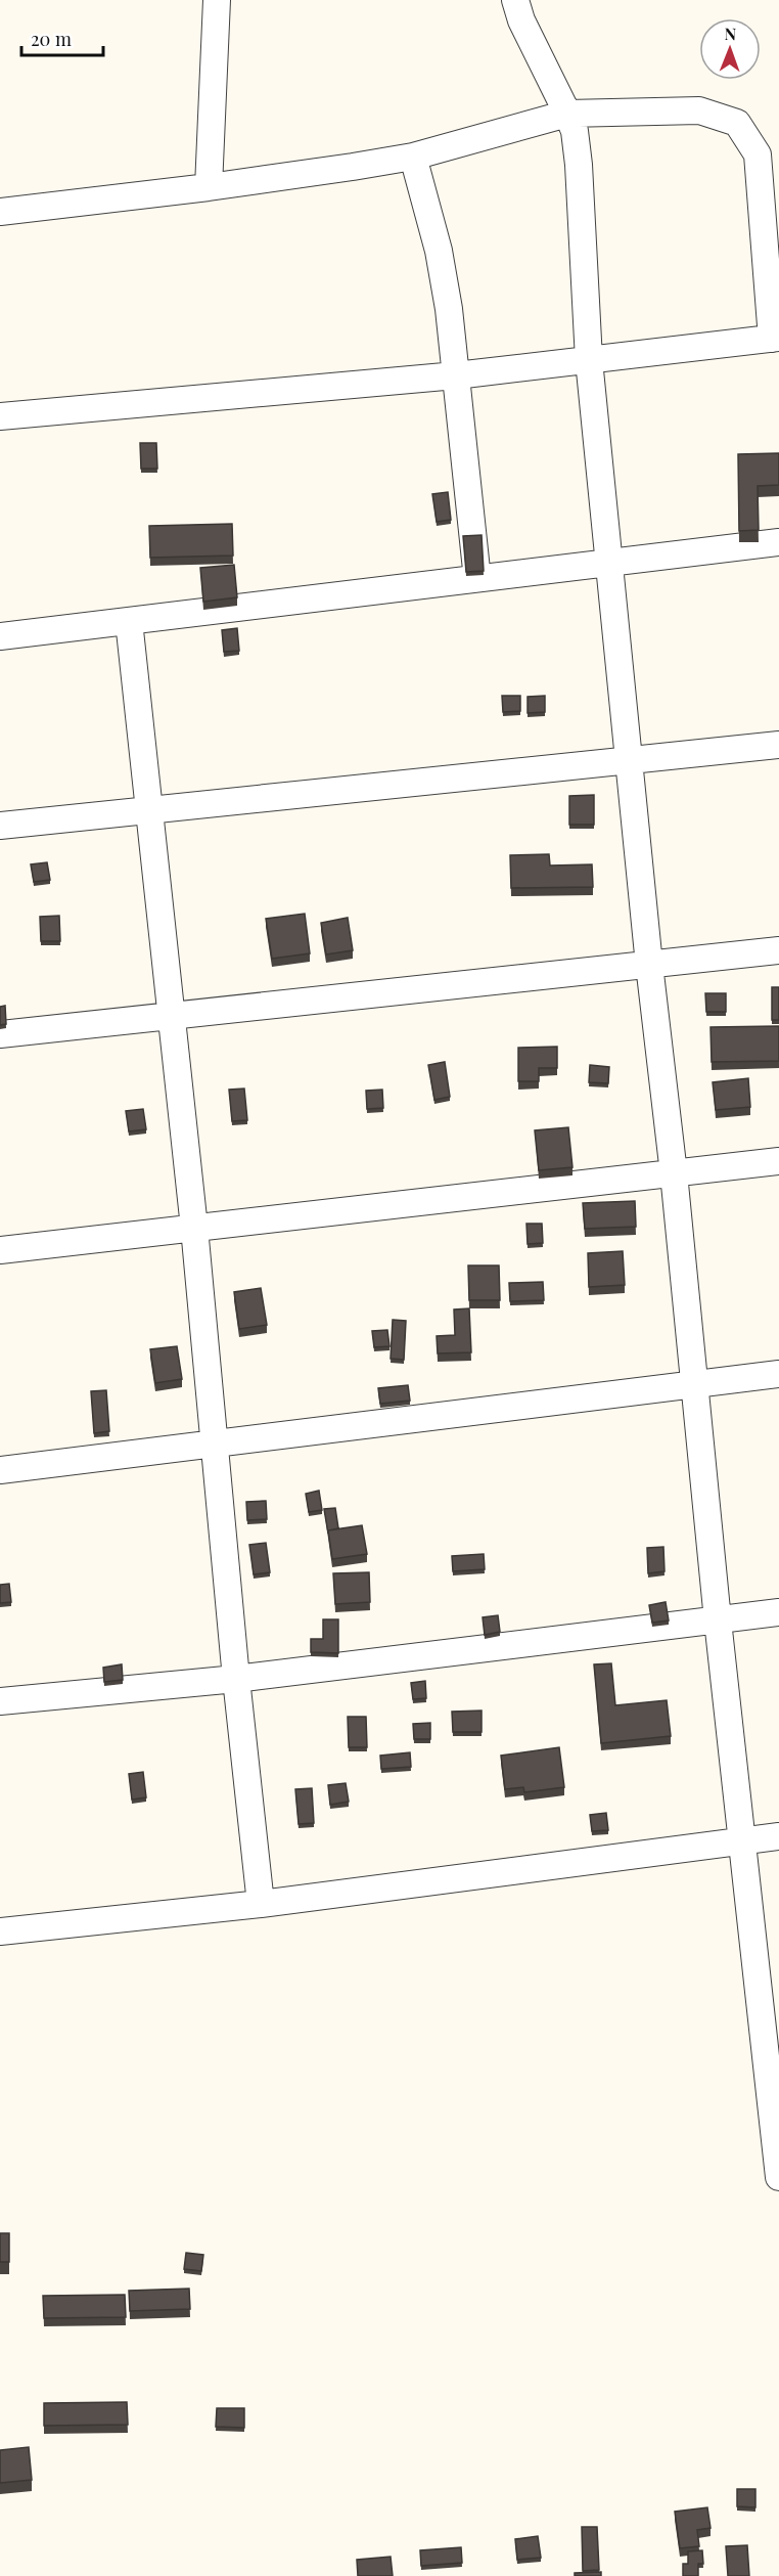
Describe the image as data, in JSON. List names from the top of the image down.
{
  "scale_bar": "20 m",
  "north": "top"
}
